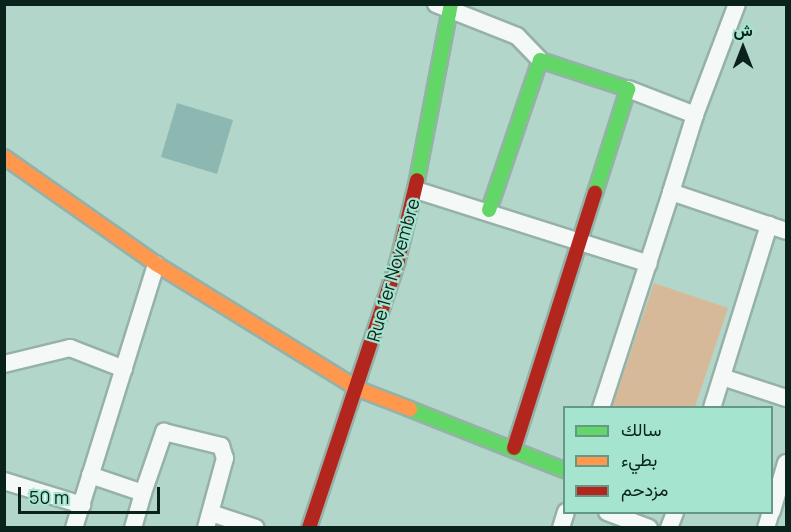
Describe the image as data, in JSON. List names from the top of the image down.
{
  "streets": {
    "street": ["Rue 1er Novembre"]
  },
  "legend": ["سالك", "بطيء", "مزدحم"],
  "scale_bar": "50 m",
  "north": "top"
}
